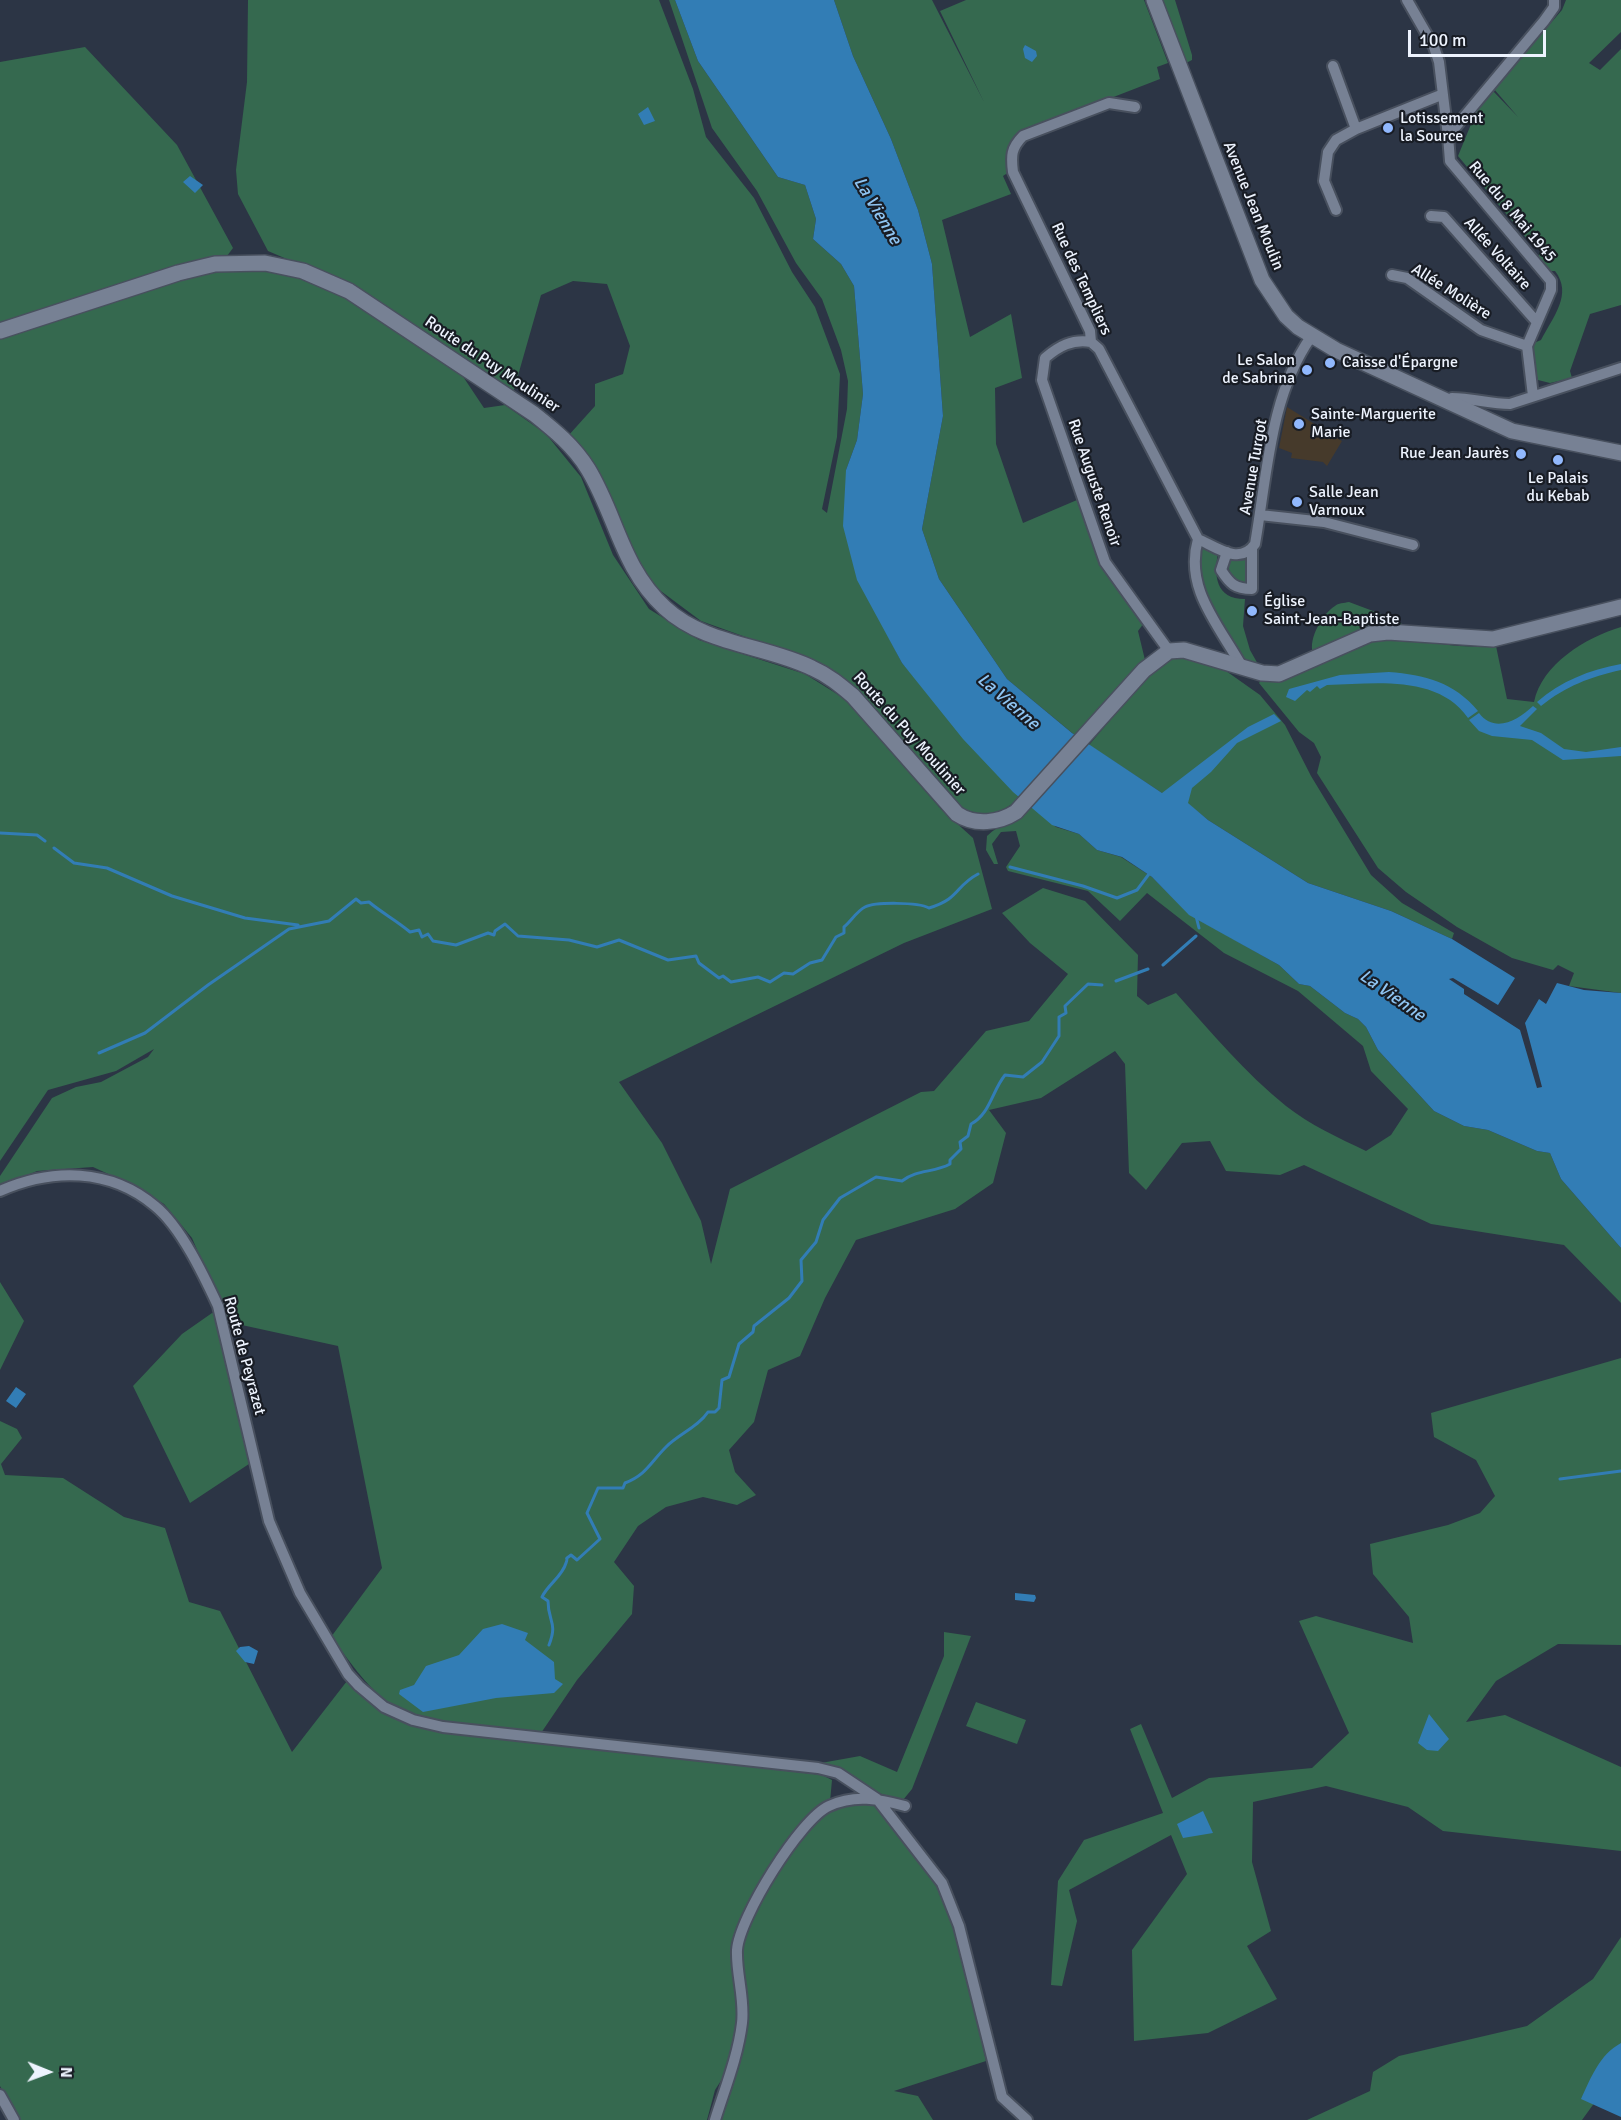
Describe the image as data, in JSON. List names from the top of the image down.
{
  "streets": {
    "main road": ["Avenue Jean Moulin", "Route du Puy Moulinier"],
    "street": [
      "Rue du 8 Mai 1945",
      "Allée Voltaire",
      "Rue des Templiers",
      "Allée Molière",
      "Avenue Turgot",
      "Rue Auguste Renoir",
      "Route de Peyrazet"
    ]
  },
  "crossings": [
    ["Avenue Jean Moulin", "Avenue Turgot"],
    ["Rue du 8 Mai 1945", "Allée Voltaire"],
    ["Rue du 8 Mai 1945", "Allée Molière"],
    ["Rue des Templiers", "Rue Auguste Renoir"],
    ["Route du Puy Moulinier", "Rue Auguste Renoir"]
  ],
  "water": ["La Vienne"],
  "places": [
    "Lotissement la Source",
    "Caisse d'Épargne",
    "Le Salon de Sabrina",
    "Sainte-Marguerite Marie",
    "Rue Jean Jaurès",
    "Le Palais du Kebab",
    "Salle Jean Varnoux",
    "Église Saint-Jean-Baptiste"
  ],
  "scale_bar": "100 m",
  "north": "right"
}
